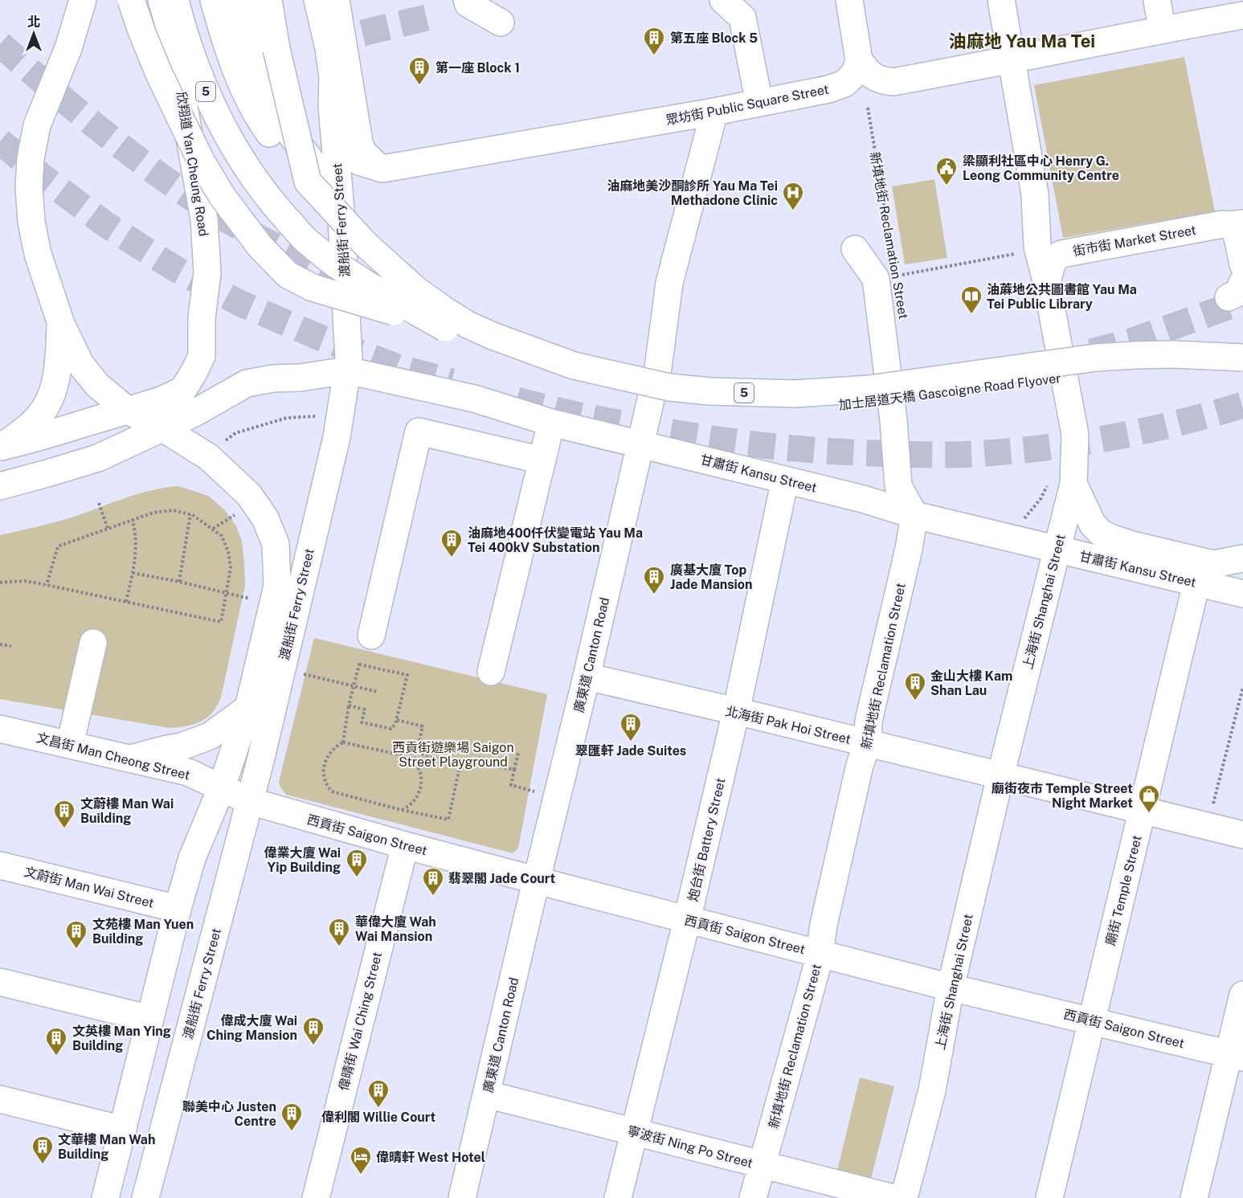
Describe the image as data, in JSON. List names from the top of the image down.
{
  "streets": {
    "main road": [
      "5",
      "眾坊街 Public Square Street",
      "欣翔道 Yan Cheung Road",
      "渡船街 Ferry Street",
      "新填地街 Reclamation Street",
      "街市街 Market Street",
      "加士居道天橋 Gascoigne Road Flyover",
      "甘肅街 Kansu Street",
      "上海街 Shanghai Street",
      "廣東道 Canton Road",
      "北海街 Pak Hoi Street",
      "文昌街 Man Cheong Street",
      "西貢街 Saigon Street",
      "炮台街 Battery Street",
      "文蔚街 Man Wai Street",
      "廟街 Temple Street",
      "偉晴街 Wai Ching Street",
      "寧波街 Ning Po Street"
    ]
  },
  "crossings": [
    ["眾坊街 Public Square Street", "渡船街 Ferry Street"],
    ["眾坊街 Public Square Street", "廣東道 Canton Road"],
    ["欣翔道 Yan Cheung Road", "渡船街 Ferry Street"],
    ["渡船街 Ferry Street", "甘肅街 Kansu Street"],
    ["渡船街 Ferry Street", "文昌街 Man Cheong Street"],
    ["渡船街 Ferry Street", "西貢街 Saigon Street"],
    ["渡船街 Ferry Street", "文蔚街 Man Wai Street"],
    ["新填地街 Reclamation Street", "甘肅街 Kansu Street"],
    ["新填地街 Reclamation Street", "北海街 Pak Hoi Street"],
    ["新填地街 Reclamation Street", "西貢街 Saigon Street"],
    ["新填地街 Reclamation Street", "寧波街 Ning Po Street"],
    ["街市街 Market Street", "上海街 Shanghai Street"],
    ["甘肅街 Kansu Street", "上海街 Shanghai Street"],
    ["甘肅街 Kansu Street", "廣東道 Canton Road"],
    ["甘肅街 Kansu Street", "炮台街 Battery Street"],
    ["甘肅街 Kansu Street", "廟街 Temple Street"],
    ["上海街 Shanghai Street", "北海街 Pak Hoi Street"],
    ["上海街 Shanghai Street", "西貢街 Saigon Street"],
    ["廣東道 Canton Road", "北海街 Pak Hoi Street"],
    ["廣東道 Canton Road", "西貢街 Saigon Street"],
    ["廣東道 Canton Road", "寧波街 Ning Po Street"],
    ["北海街 Pak Hoi Street", "炮台街 Battery Street"],
    ["北海街 Pak Hoi Street", "廟街 Temple Street"],
    ["文昌街 Man Cheong Street", "西貢街 Saigon Street"],
    ["西貢街 Saigon Street", "炮台街 Battery Street"],
    ["西貢街 Saigon Street", "廟街 Temple Street"],
    ["西貢街 Saigon Street", "偉晴街 Wai Ching Street"],
    ["炮台街 Battery Street", "寧波街 Ning Po Street"]
  ],
  "districts": ["油麻地 Yau Ma Tei"],
  "parks": ["西貢街遊樂場 Saigon Street Playground"],
  "places": {
    "building": [
      "第五座 Block 5",
      "第一座 Block 1",
      "油麻地400仟伏變電站 Yau Ma Tei 400kV Substation",
      "廣基大廈 Top Jade Mansion",
      "金山大樓 Kam Shan Lau",
      "翠匯軒 Jade Suites",
      "文蔚樓 Man Wai Building",
      "偉業大廈 Wai Yip Building",
      "翡翠閣 Jade Court",
      "華偉大廈 Wah Wai Mansion",
      "文苑樓 Man Yuen Building",
      "偉成大廈 Wai Ching Mansion",
      "文英樓 Man Ying Building",
      "偉利閣 Willie Court",
      "聯美中心 Justen Centre",
      "文華樓 Man Wah Building"
    ],
    "public building": ["梁顯利社區中心 Henry G. Leong Community Centre"],
    "hospital": ["油麻地美沙酮診所 Yau Ma Tei Methadone Clinic"],
    "library": ["油蔴地公共圖書館 Yau Ma Tei Public Library"],
    "shop": ["廟街夜市 Temple Street Night Market"],
    "hotel": ["偉晴軒 West Hotel"]
  },
  "north": "top"
}
